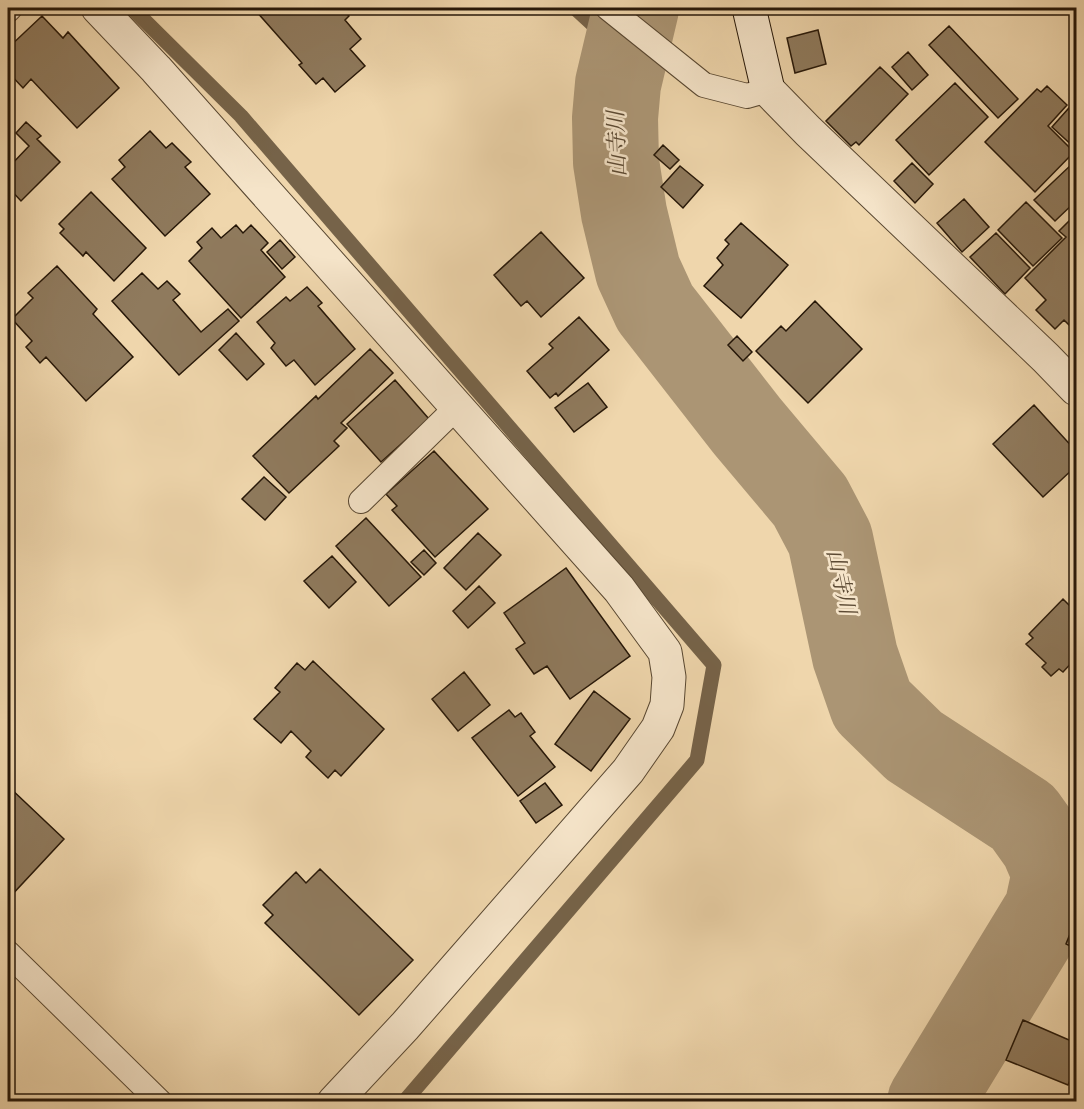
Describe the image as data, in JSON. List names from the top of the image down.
{
  "water": ["山寺川"]
}
